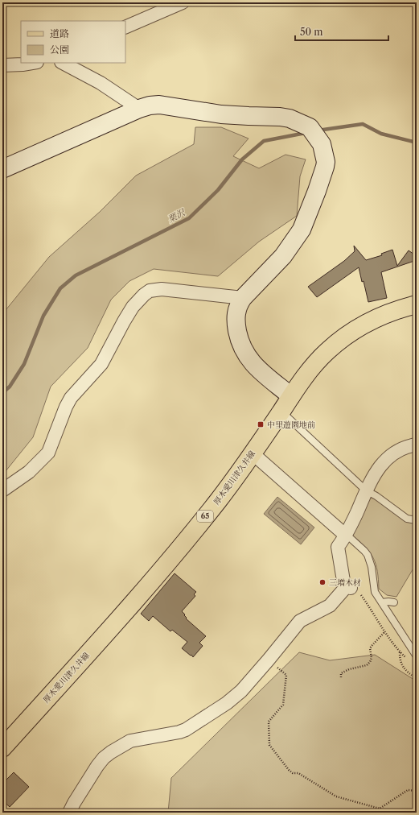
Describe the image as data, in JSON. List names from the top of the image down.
{
  "streets": {
    "main road": ["厚木愛川津久井線", "65"]
  },
  "water": ["栗沢"],
  "places": {
    "transit": ["中里遊園地前"],
    "other": ["三増木材"]
  },
  "legend": ["道路", "公園"],
  "scale_bar": "50 m"
}
